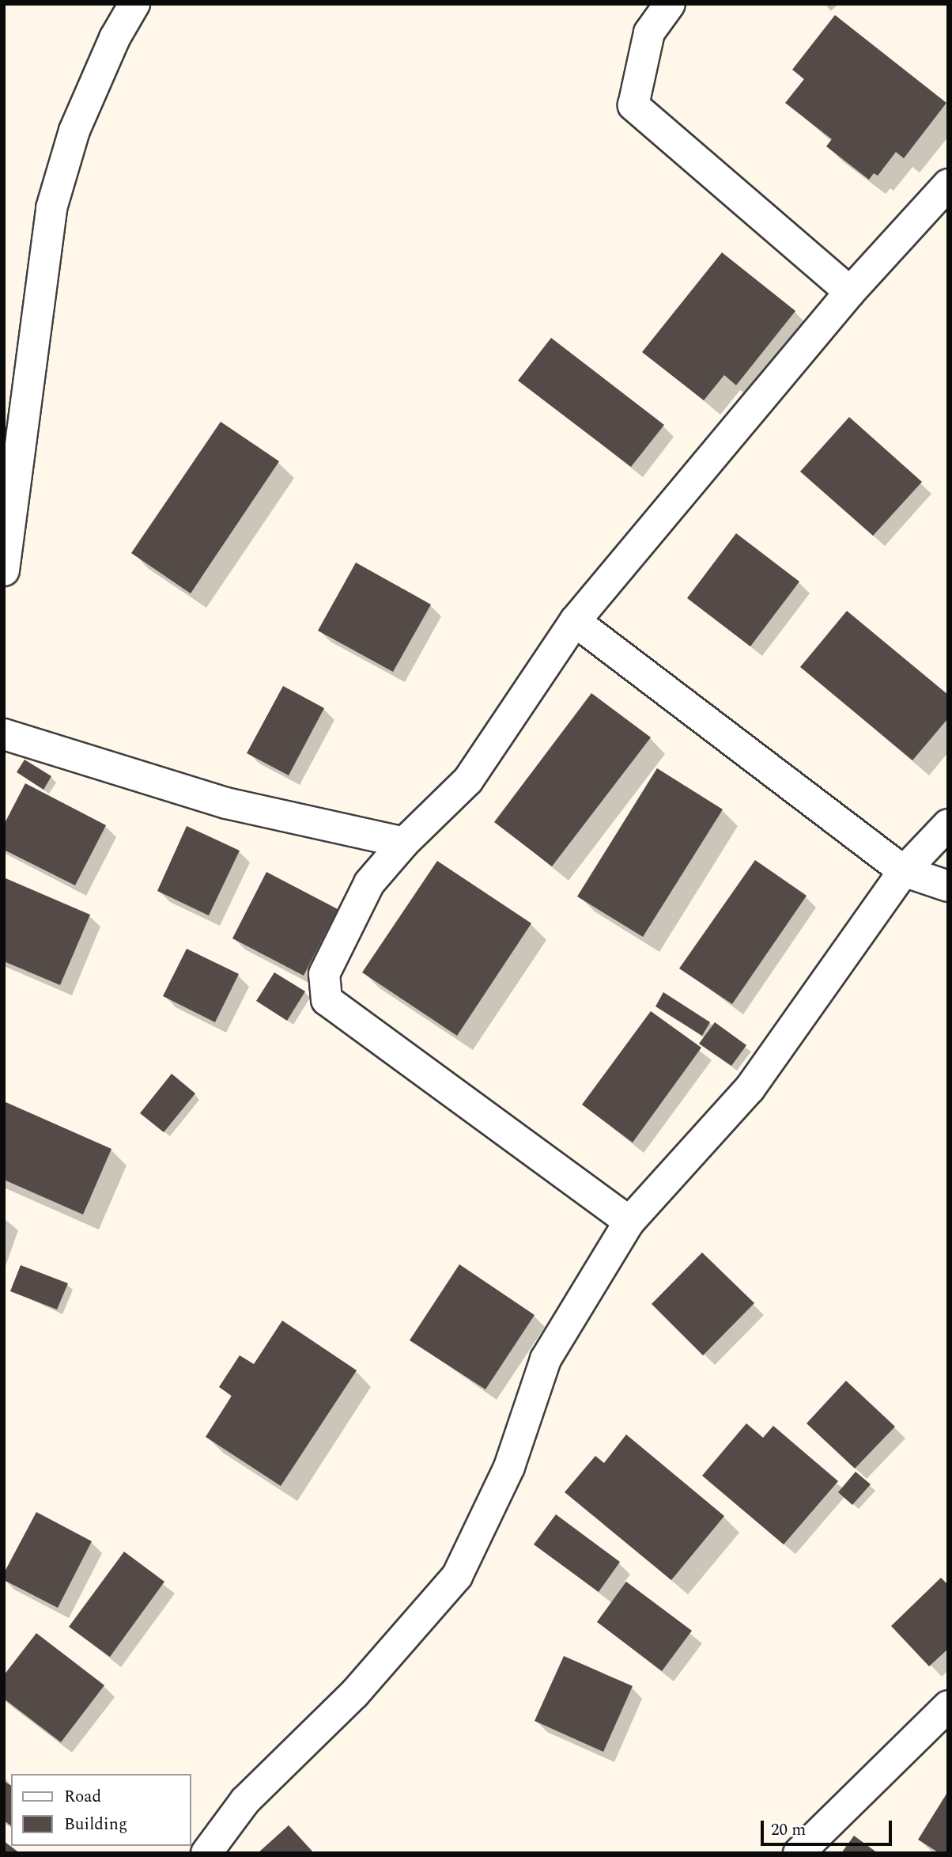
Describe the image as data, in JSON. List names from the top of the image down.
{
  "legend": ["Road", "Building"],
  "scale_bar": "20 m"
}
